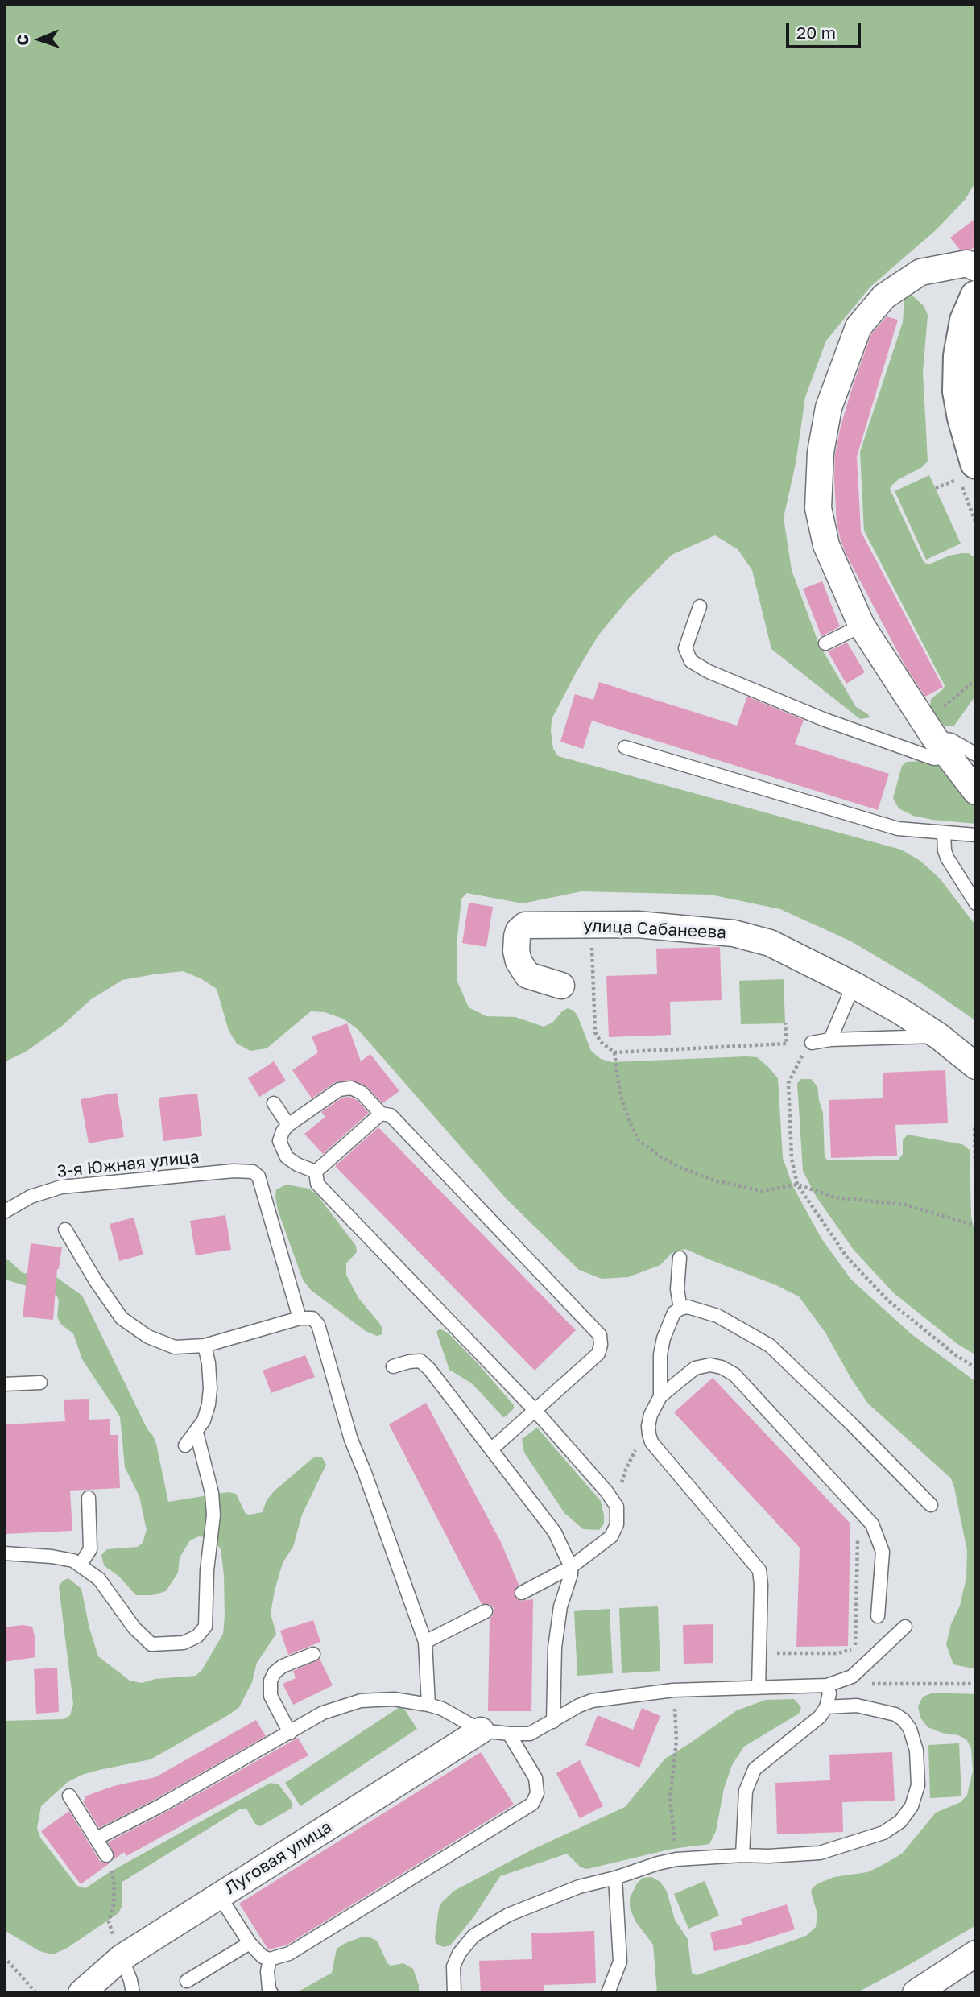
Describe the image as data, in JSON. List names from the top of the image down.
{
  "streets": {
    "street": ["улица Сабанеева", "Луговая улица"],
    "lane": ["3-я Южная улица"]
  },
  "scale_bar": "20 m",
  "north": "left"
}
